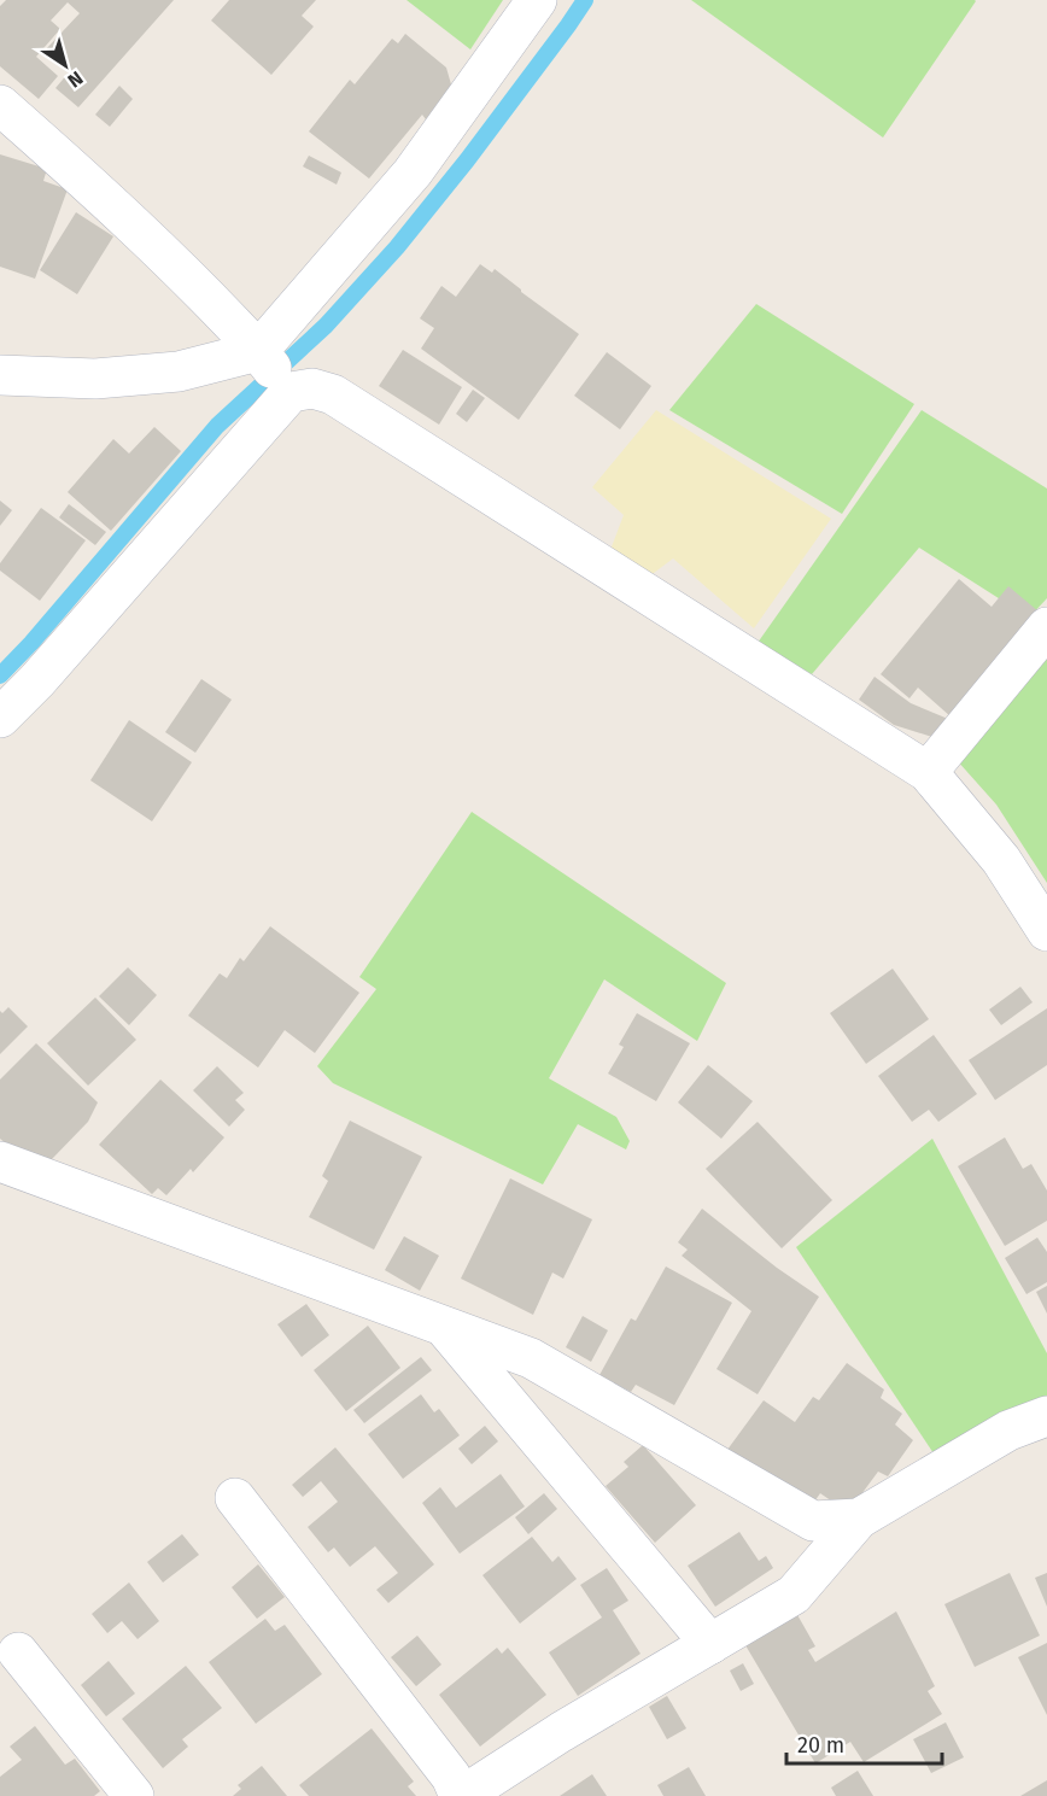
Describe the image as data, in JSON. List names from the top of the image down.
{
  "scale_bar": "20 m",
  "north": "bottom right"
}
